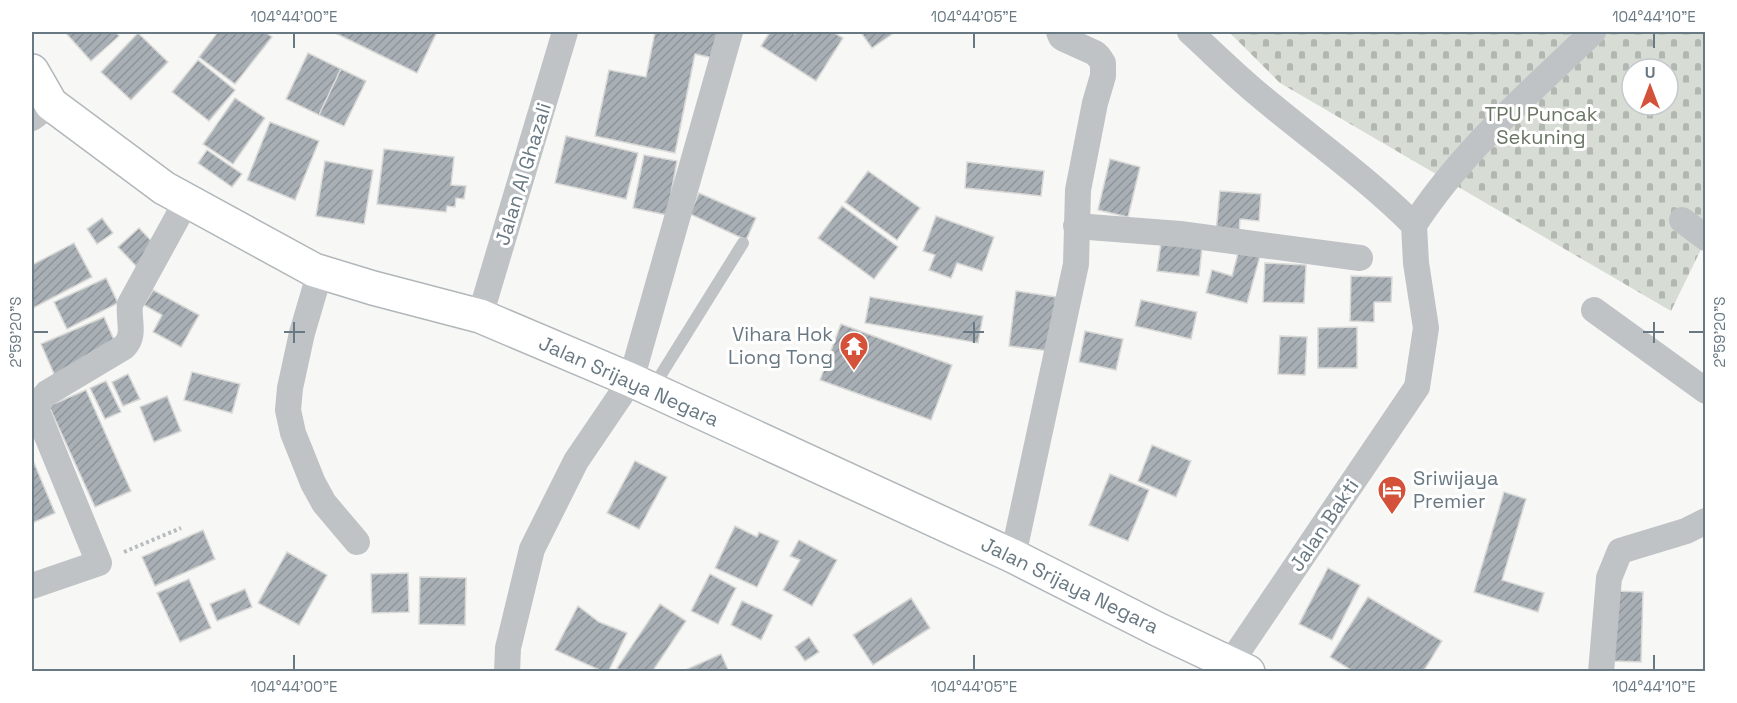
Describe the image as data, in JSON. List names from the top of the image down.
{
  "streets": {
    "main road": ["Jalan Srijaya Negara"],
    "street": ["Jalan Al Ghazali", "Jalan Bakti"]
  },
  "crossings": [
    ["Jalan Al Ghazali", "Jalan Srijaya Negara"],
    ["Jalan Srijaya Negara", "Jalan Bakti"]
  ],
  "parks": ["TPU Puncak Sekuning"],
  "places": {
    "temple": ["Vihara Hok Liong Tong"],
    "hotel": ["Sriwijaya Premier"]
  },
  "north": "top",
  "coordinates": [
    "104°44'00\"E",
    "104°44'05\"E",
    "104°44'10\"E",
    "2°59'20\"S"
  ]
}
